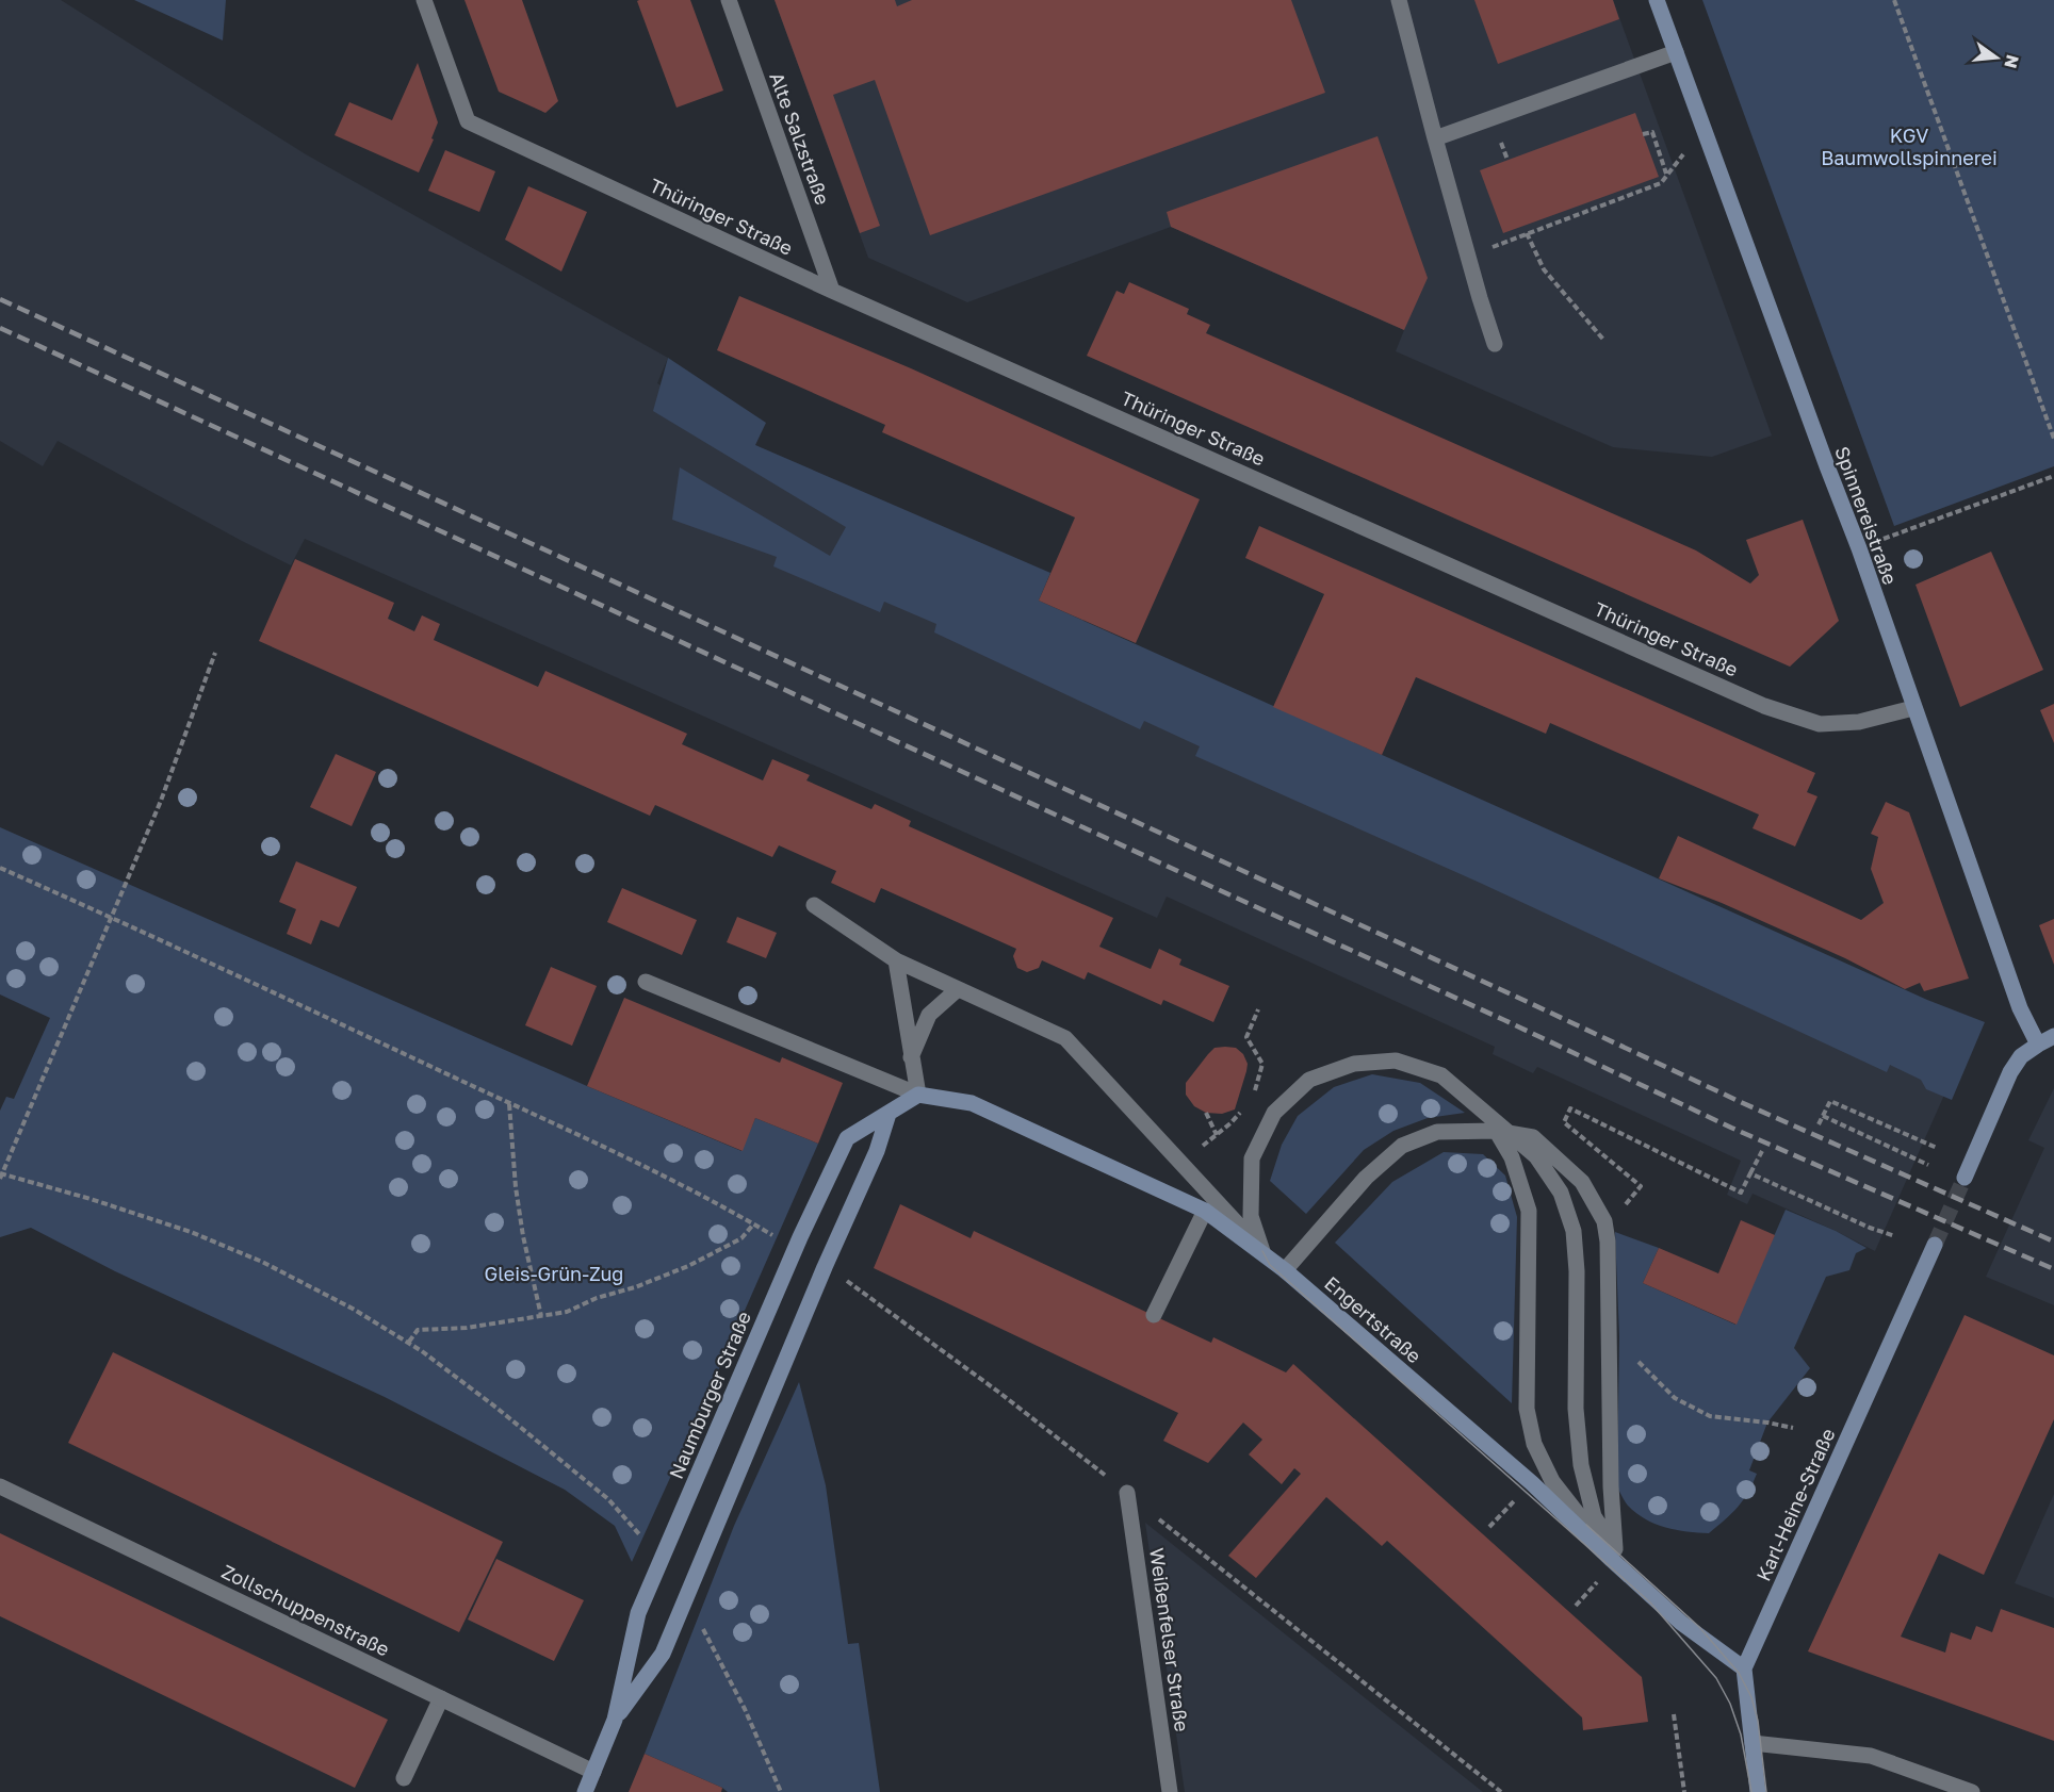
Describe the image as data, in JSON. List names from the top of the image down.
{
  "streets": {
    "street": [
      "Alte Salzstraße",
      "Thüringer Straße",
      "Spinnereistraße",
      "Engertstraße",
      "Naumburger Straße",
      "Karl-Heine-Straße",
      "Zollschuppenstraße",
      "Weißenfelser Straße"
    ]
  },
  "crossings": [
    ["Alte Salzstraße", "Thüringer Straße"],
    ["Thüringer Straße", "Spinnereistraße"],
    ["Engertstraße", "Naumburger Straße"],
    ["Engertstraße", "Karl-Heine-Straße"],
    ["Naumburger Straße", "Zollschuppenstraße"]
  ],
  "parks": ["KGV Baumwollspinnerei", "Gleis-Grün-Zug"],
  "north": "right"
}
